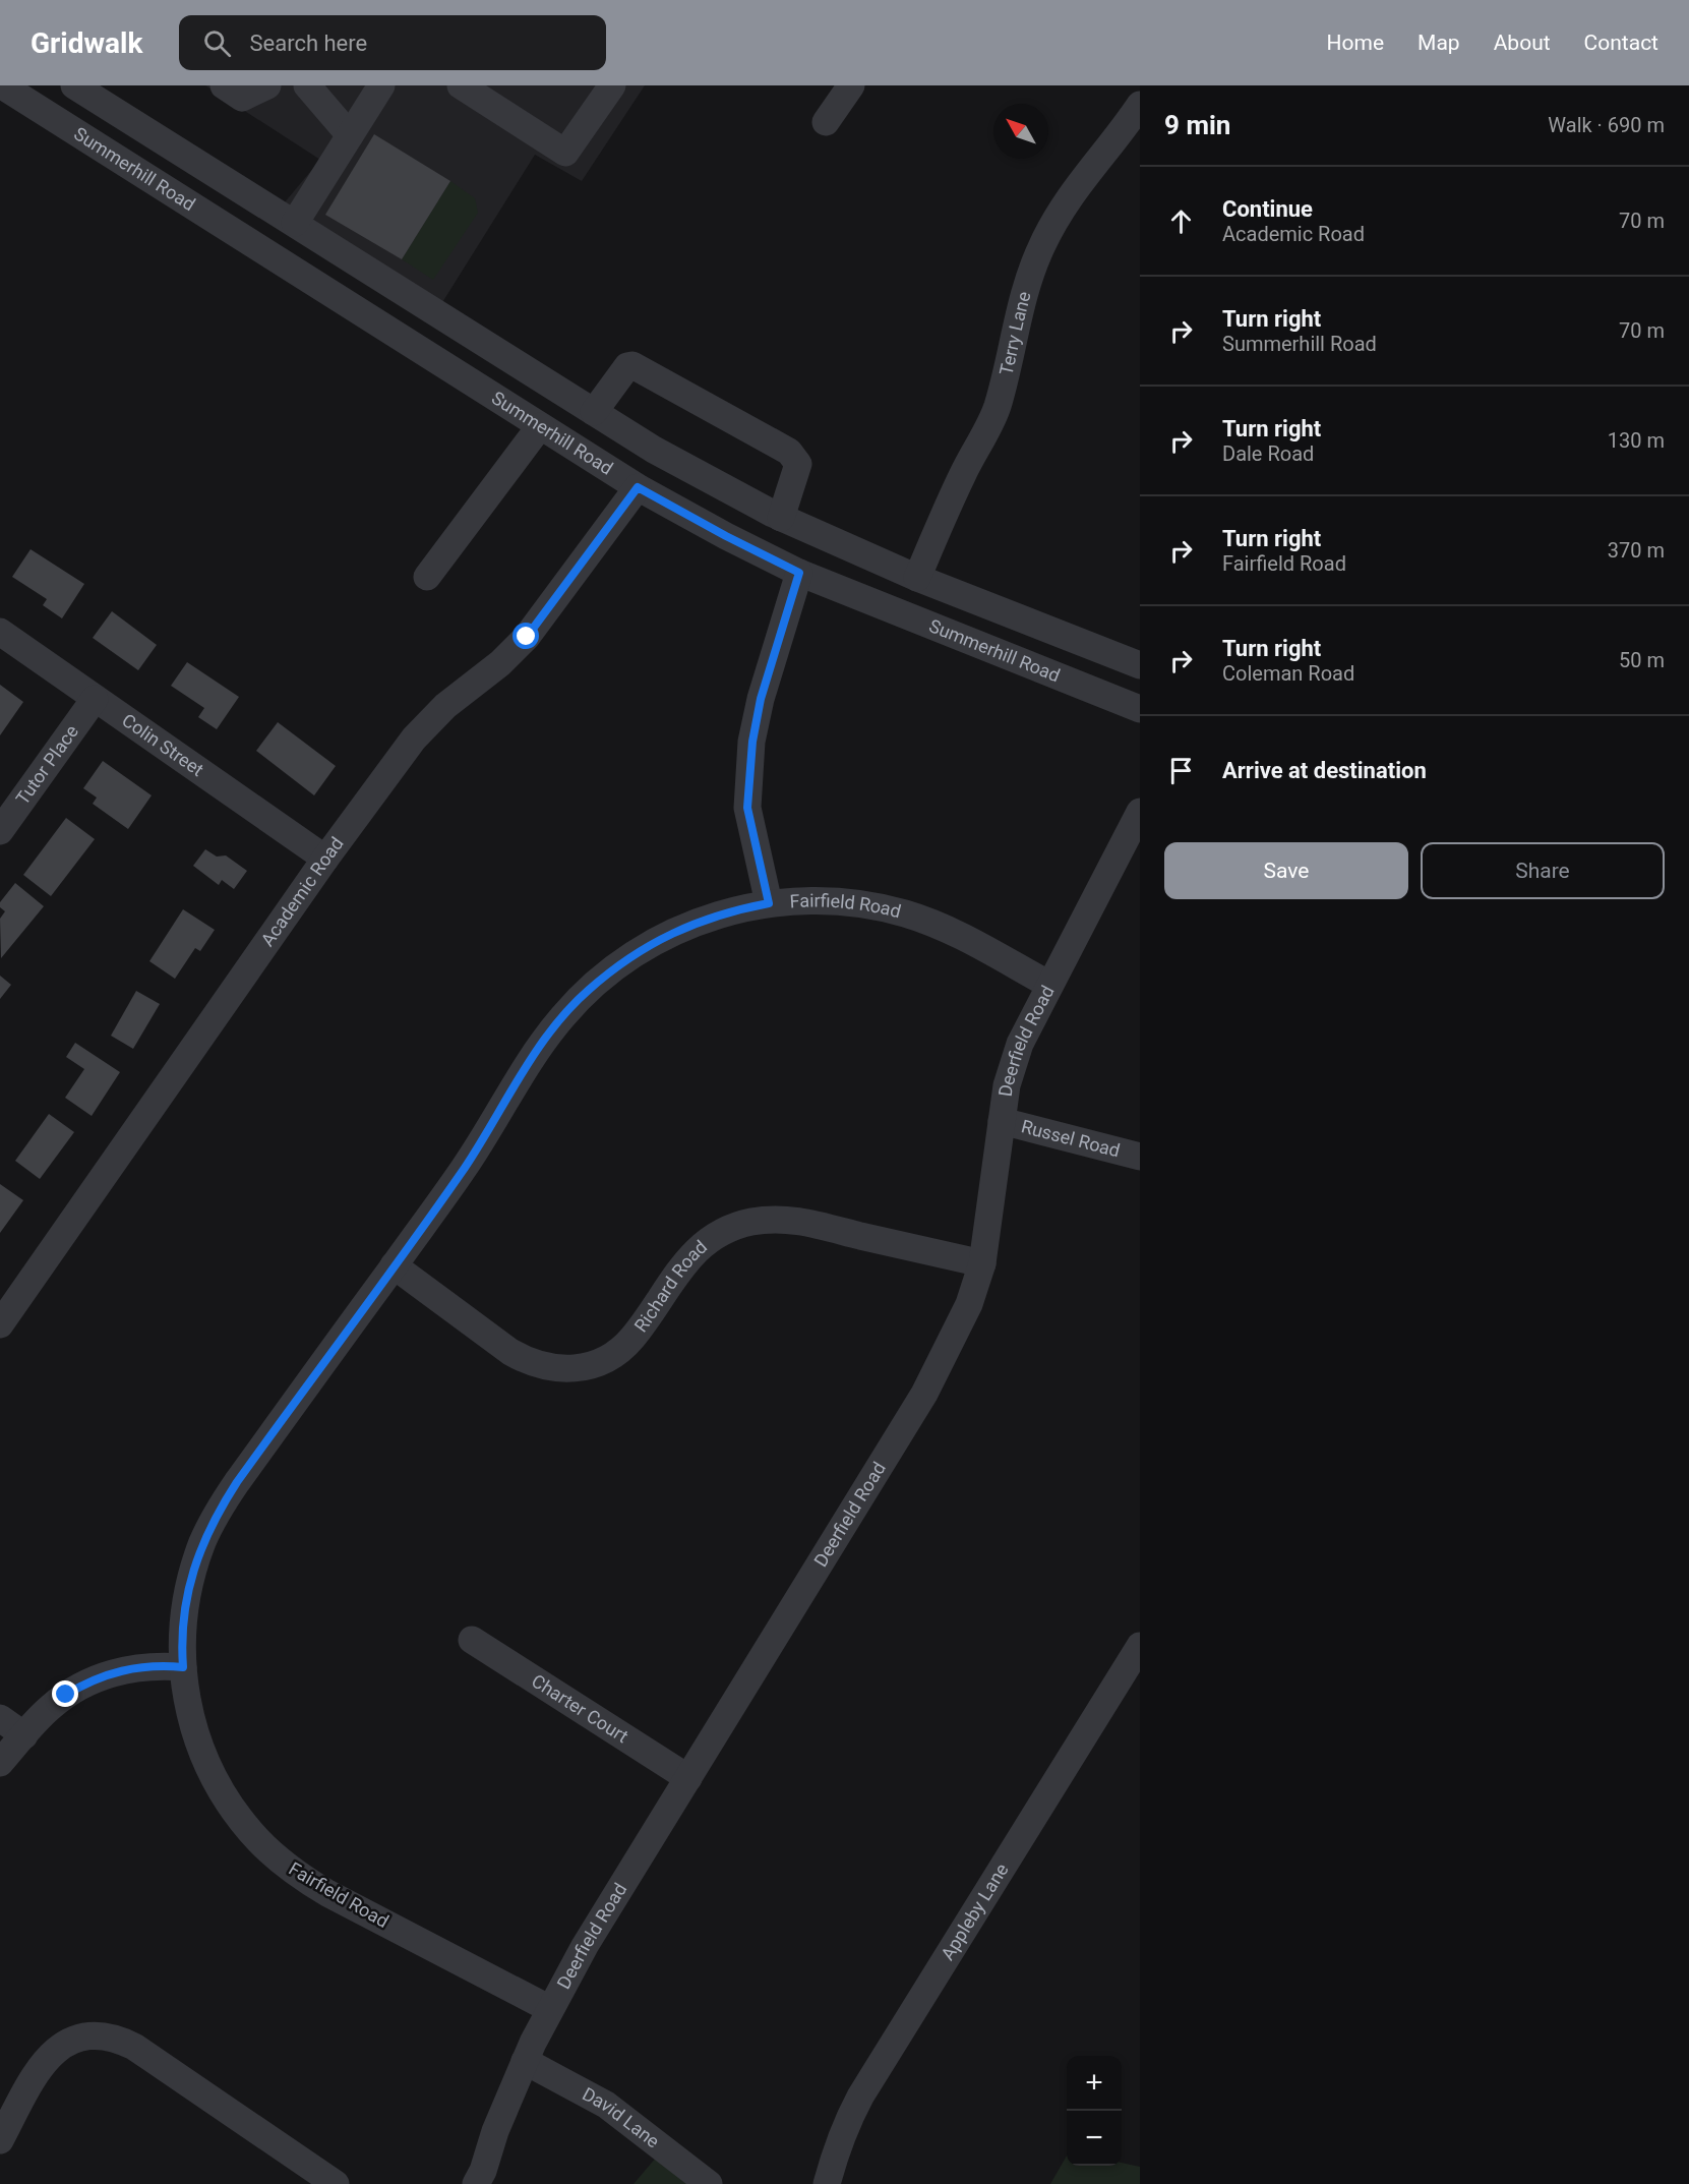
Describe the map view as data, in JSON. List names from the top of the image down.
{
  "streets": {
    "street": [
      "Summerhill Road",
      "Terry Lane",
      "Colin Street",
      "Tutor Place",
      "Academic Road",
      "Fairfield Road",
      "Deerfield Road",
      "Russel Road",
      "Richard Road",
      "Charter Court",
      "Appleby Lane",
      "David Lane"
    ]
  },
  "crossings": [
    ["Summerhill Road", "Terry Lane"],
    ["Summerhill Road", "Academic Road"],
    ["Colin Street", "Tutor Place"],
    ["Colin Street", "Academic Road"],
    ["Fairfield Road", "Deerfield Road"],
    ["Fairfield Road", "Richard Road"],
    ["Deerfield Road", "Russel Road"],
    ["Deerfield Road", "Richard Road"],
    ["Deerfield Road", "Charter Court"],
    ["Deerfield Road", "David Lane"]
  ],
  "north": "top left",
  "page": {
    "header": "Gridwalk",
    "search": "Search here",
    "nav": [
      "Home",
      "Map",
      "About",
      "Contact"
    ],
    "heading": ["9 min", "Walk · 690 m"],
    "list": [
      ["Continue", "Academic Road", "70 m"],
      ["Turn right", "Summerhill Road", "70 m"],
      ["Turn right", "Dale Road", "130 m"],
      ["Turn right", "Fairfield Road", "370 m"],
      ["Turn right", "Coleman Road", "50 m"],
      "Arrive at destination"
    ],
    "buttons": ["Save", "Share"],
    "map_buttons": ["+", "−"]
  }
}
